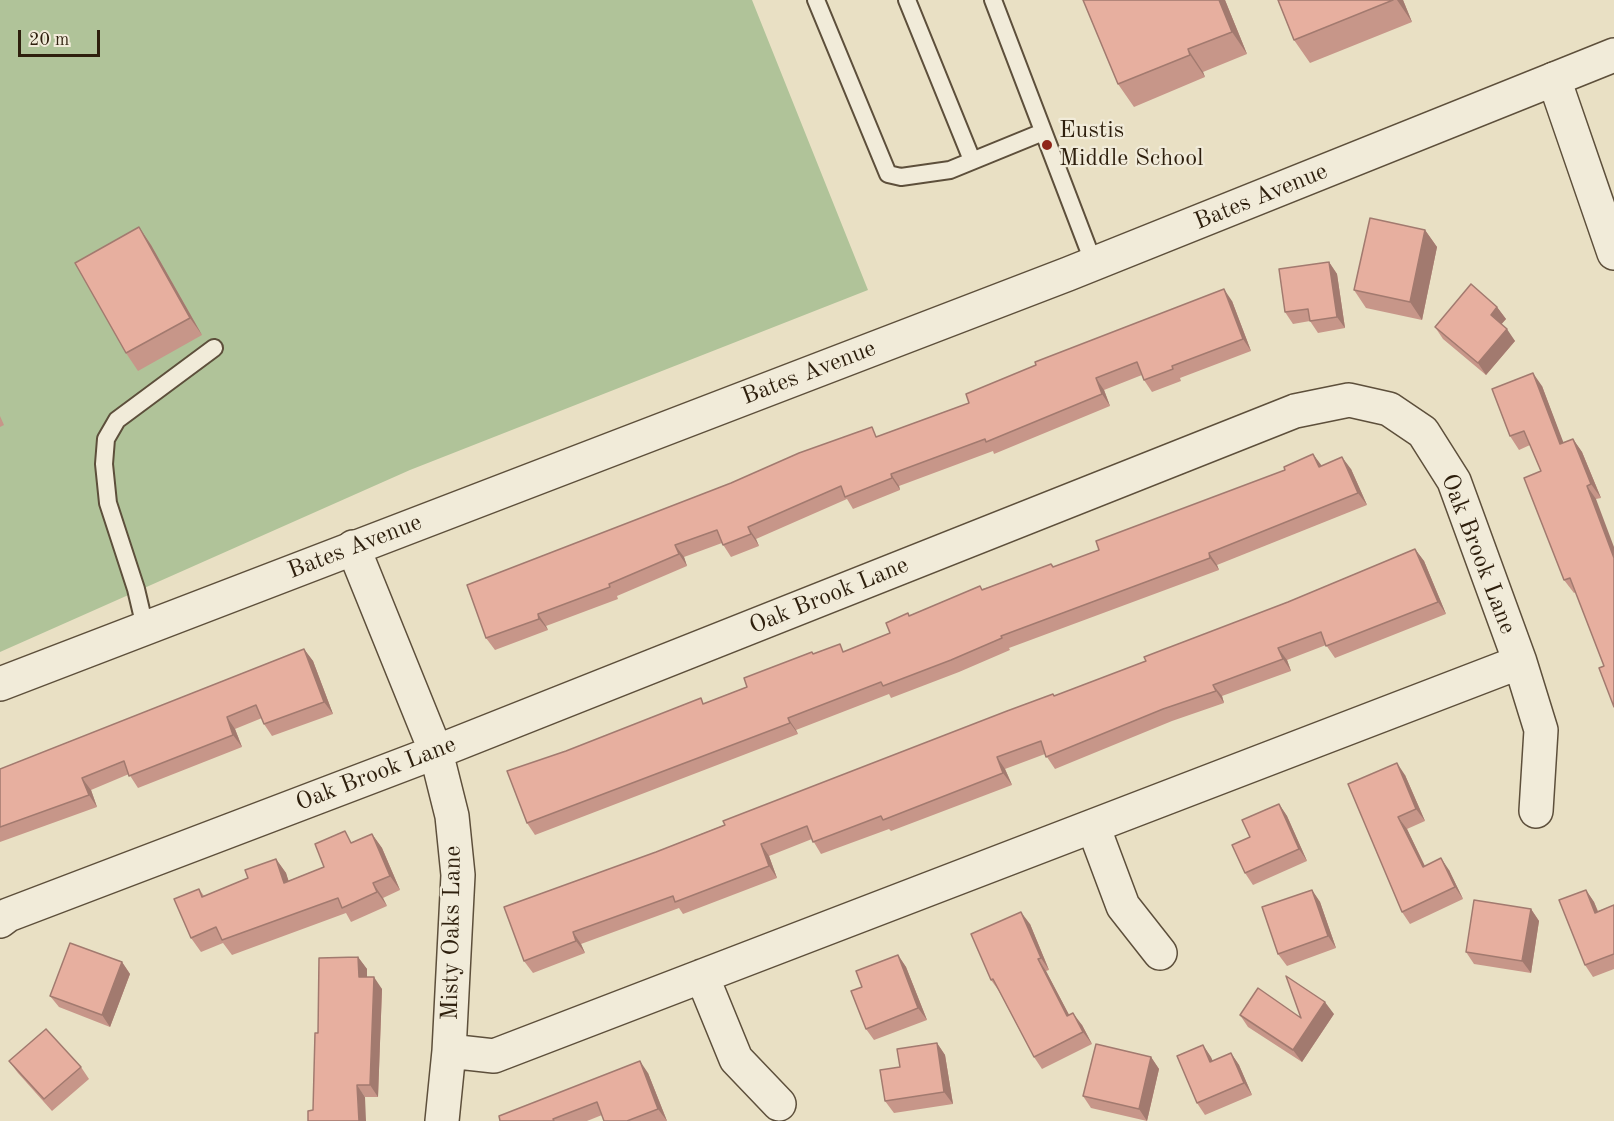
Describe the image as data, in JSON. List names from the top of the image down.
{
  "streets": {
    "street": ["Bates Avenue", "Oak Brook Lane", "Misty Oaks Lane"]
  },
  "crossings": [
    ["Bates Avenue", "Misty Oaks Lane"],
    ["Oak Brook Lane", "Misty Oaks Lane"]
  ],
  "places": ["Eustis Middle School"],
  "scale_bar": "20 m"
}
